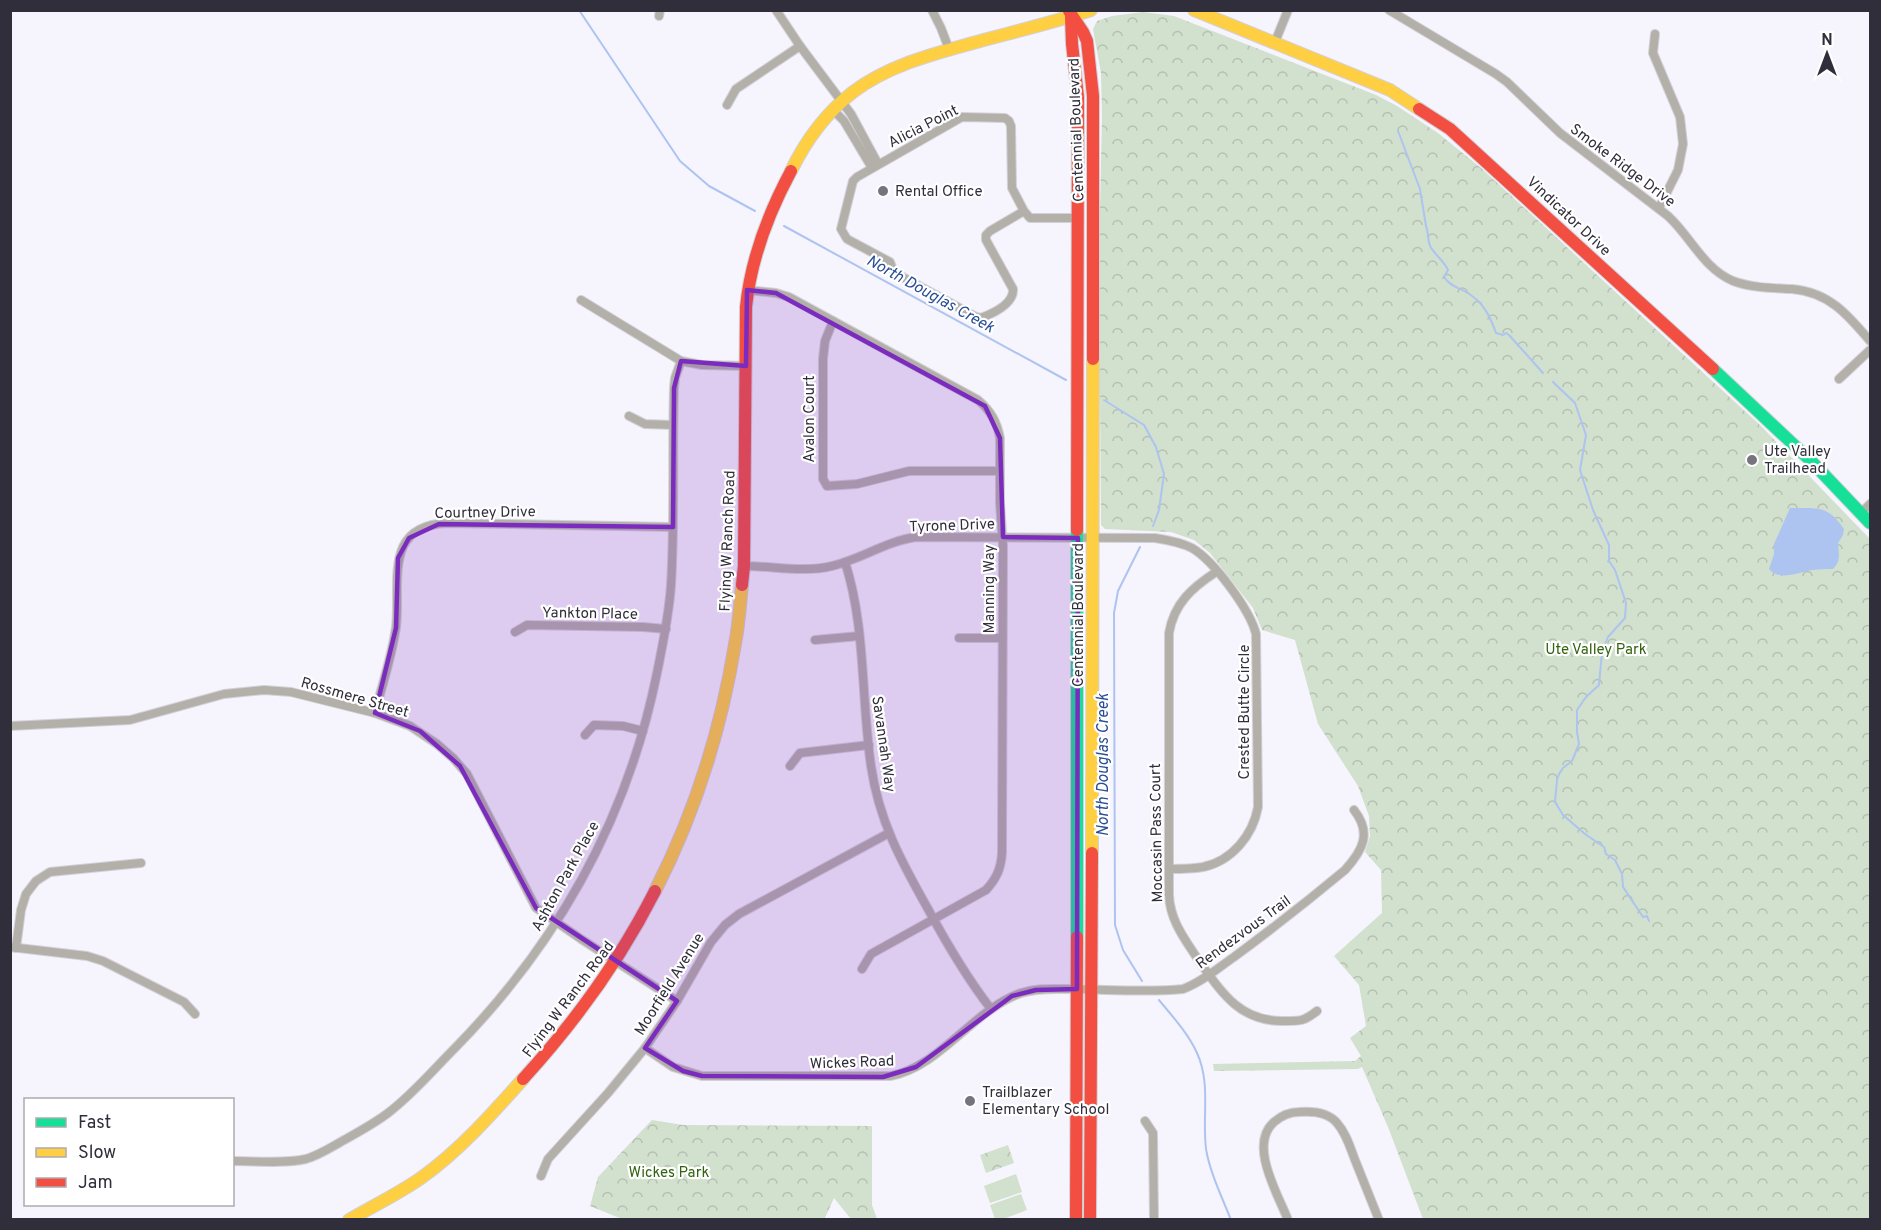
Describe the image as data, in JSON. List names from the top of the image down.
{
  "streets": {
    "main road": ["Centennial Boulevard", "Vindicator Drive", "Flying W Ranch Road"],
    "street": [
      "Alicia Point",
      "Smoke Ridge Drive",
      "Avalon Court",
      "Courtney Drive",
      "Tyrone Drive",
      "Manning Way",
      "Yankton Place",
      "Rossmere Street",
      "Crested Butte Circle",
      "Savannah Way",
      "Moccasin Pass Court",
      "Ashton Park Place",
      "Rendezvous Trail",
      "Moorfield Avenue",
      "Wickes Road"
    ]
  },
  "crossings": [
    ["Centennial Boulevard", "Tyrone Drive"],
    ["Centennial Boulevard", "Flying W Ranch Road"],
    ["Centennial Boulevard", "Crested Butte Circle"],
    ["Centennial Boulevard", "Rendezvous Trail"],
    ["Centennial Boulevard", "Wickes Road"],
    ["Avalon Court", "Manning Way"],
    ["Courtney Drive", "Rossmere Street"],
    ["Courtney Drive", "Ashton Park Place"],
    ["Tyrone Drive", "Flying W Ranch Road"],
    ["Tyrone Drive", "Manning Way"],
    ["Tyrone Drive", "Crested Butte Circle"],
    ["Tyrone Drive", "Savannah Way"],
    ["Flying W Ranch Road", "Manning Way"],
    ["Flying W Ranch Road", "Rossmere Street"],
    ["Manning Way", "Savannah Way"],
    ["Yankton Place", "Ashton Park Place"],
    ["Rossmere Street", "Ashton Park Place"],
    ["Rossmere Street", "Moorfield Avenue"],
    ["Crested Butte Circle", "Moccasin Pass Court"],
    ["Savannah Way", "Moorfield Avenue"],
    ["Savannah Way", "Wickes Road"],
    ["Moccasin Pass Court", "Rendezvous Trail"],
    ["Rendezvous Trail", "Wickes Road"],
    ["Moorfield Avenue", "Wickes Road"]
  ],
  "water": ["North Douglas Creek"],
  "parks": ["Ute Valley Park", "Wickes Park"],
  "places": ["Rental Office", "Ute Valley Trailhead", "Trailblazer Elementary School"],
  "legend": ["Fast", "Slow", "Jam"],
  "north": "top"
}
